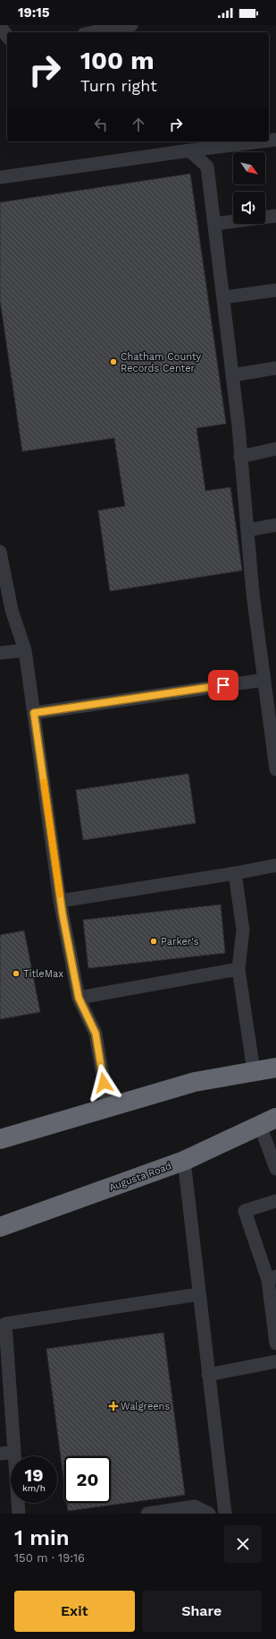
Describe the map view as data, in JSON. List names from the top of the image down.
{
  "streets": {
    "highway": ["Augusta Road"]
  },
  "places": {
    "other": ["Chatham County Records Center", "Parker's", "TitleMax"],
    "health": ["Walgreens"]
  },
  "north": "bottom right",
  "page": {
    "status": "19:15",
    "turn": ["100 m", "Turn right"],
    "speed": "19 km/h",
    "limit": "20",
    "heading": ["1 min", "150 m · 19:16"],
    "buttons": ["Exit", "Share"]
  }
}
